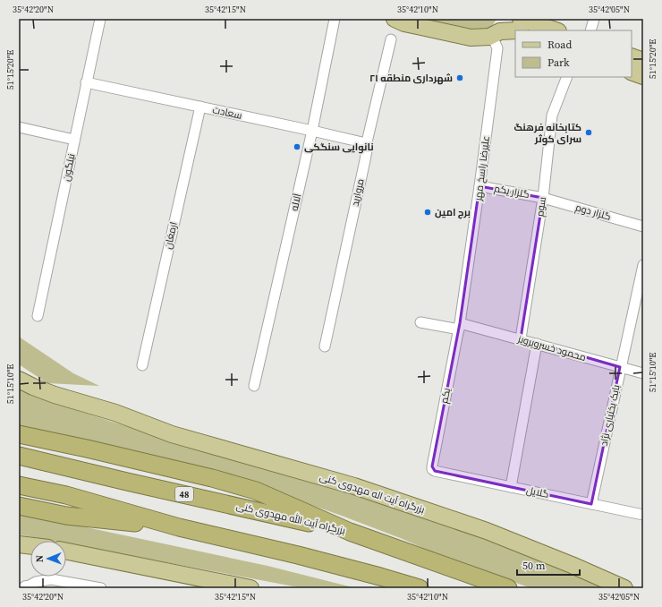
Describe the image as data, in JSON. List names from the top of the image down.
{
  "streets": {
    "highway": ["48", "بزرگراه آیت الله مهدوی کنی"],
    "main road": ["بزرگراه آیت اله مهدوی کنی"],
    "street": [
      "سعادت",
      "نیلگون",
      "علیرضا راسخ مهر",
      "گلزار یکم",
      "مروارید",
      "آلاله",
      "سوم",
      "گلزار دوم",
      "ارمغان",
      "محمود خسروپرویز",
      "یکم",
      "بابک بختیاری نژاد",
      "گلایل"
    ]
  },
  "crossings": [
    ["سعادت", "نیلگون"],
    ["سعادت", "مروارید"],
    ["سعادت", "آلاله"],
    ["سعادت", "ارمغان"],
    ["علیرضا راسخ مهر", "گلزار یکم"],
    ["علیرضا راسخ مهر", "محمود خسروپرویز"],
    ["علیرضا راسخ مهر", "یکم"],
    ["گلزار یکم", "سوم"],
    ["گلزار یکم", "گلزار دوم"],
    ["سوم", "گلزار دوم"],
    ["سوم", "محمود خسروپرویز"],
    ["محمود خسروپرویز", "یکم"],
    ["محمود خسروپرویز", "بابک بختیاری نژاد"],
    ["یکم", "گلایل"],
    ["بابک بختیاری نژاد", "گلایل"],
    ["48", "بزرگراه آیت الله مهدوی کنی"]
  ],
  "places": [
    "شهرداری منطقه ۲۱",
    "کتابخانه فرهنگ سرای کوثر",
    "نانوایی سنگکی",
    "برج امین"
  ],
  "legend": ["Road", "Park"],
  "scale_bar": "50 m",
  "north": "left",
  "coordinates": [
    "35°42'20\"N",
    "35°42'15\"N",
    "35°42'10\"N",
    "35°42'05\"N",
    "51°15'20\"E",
    "51°15'10\"E"
  ]
}
